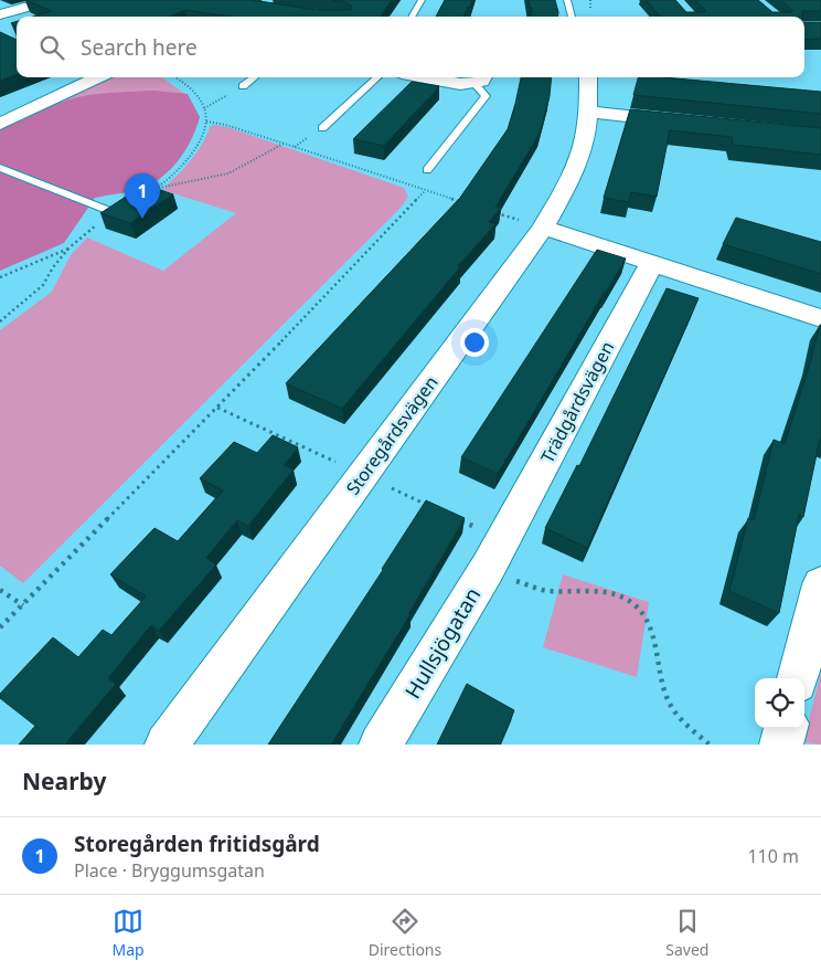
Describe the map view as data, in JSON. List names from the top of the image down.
{
  "streets": {
    "street": ["Trädgårdsvägen", "Storegårdsvägen", "Hullsjögatan"]
  },
  "crossings": [
    ["Trädgårdsvägen", "Hullsjögatan"]
  ],
  "page": {
    "search": "Search here",
    "pins": "1",
    "heading": "Nearby",
    "list": [
      {
        "mark": "1",
        "name": "Storegården fritidsgård",
        "note": "Place · Bryggumsgatan",
        "value": "110 m"
      }
    ],
    "nav": ["Map", "Directions", "Saved"]
  }
}
